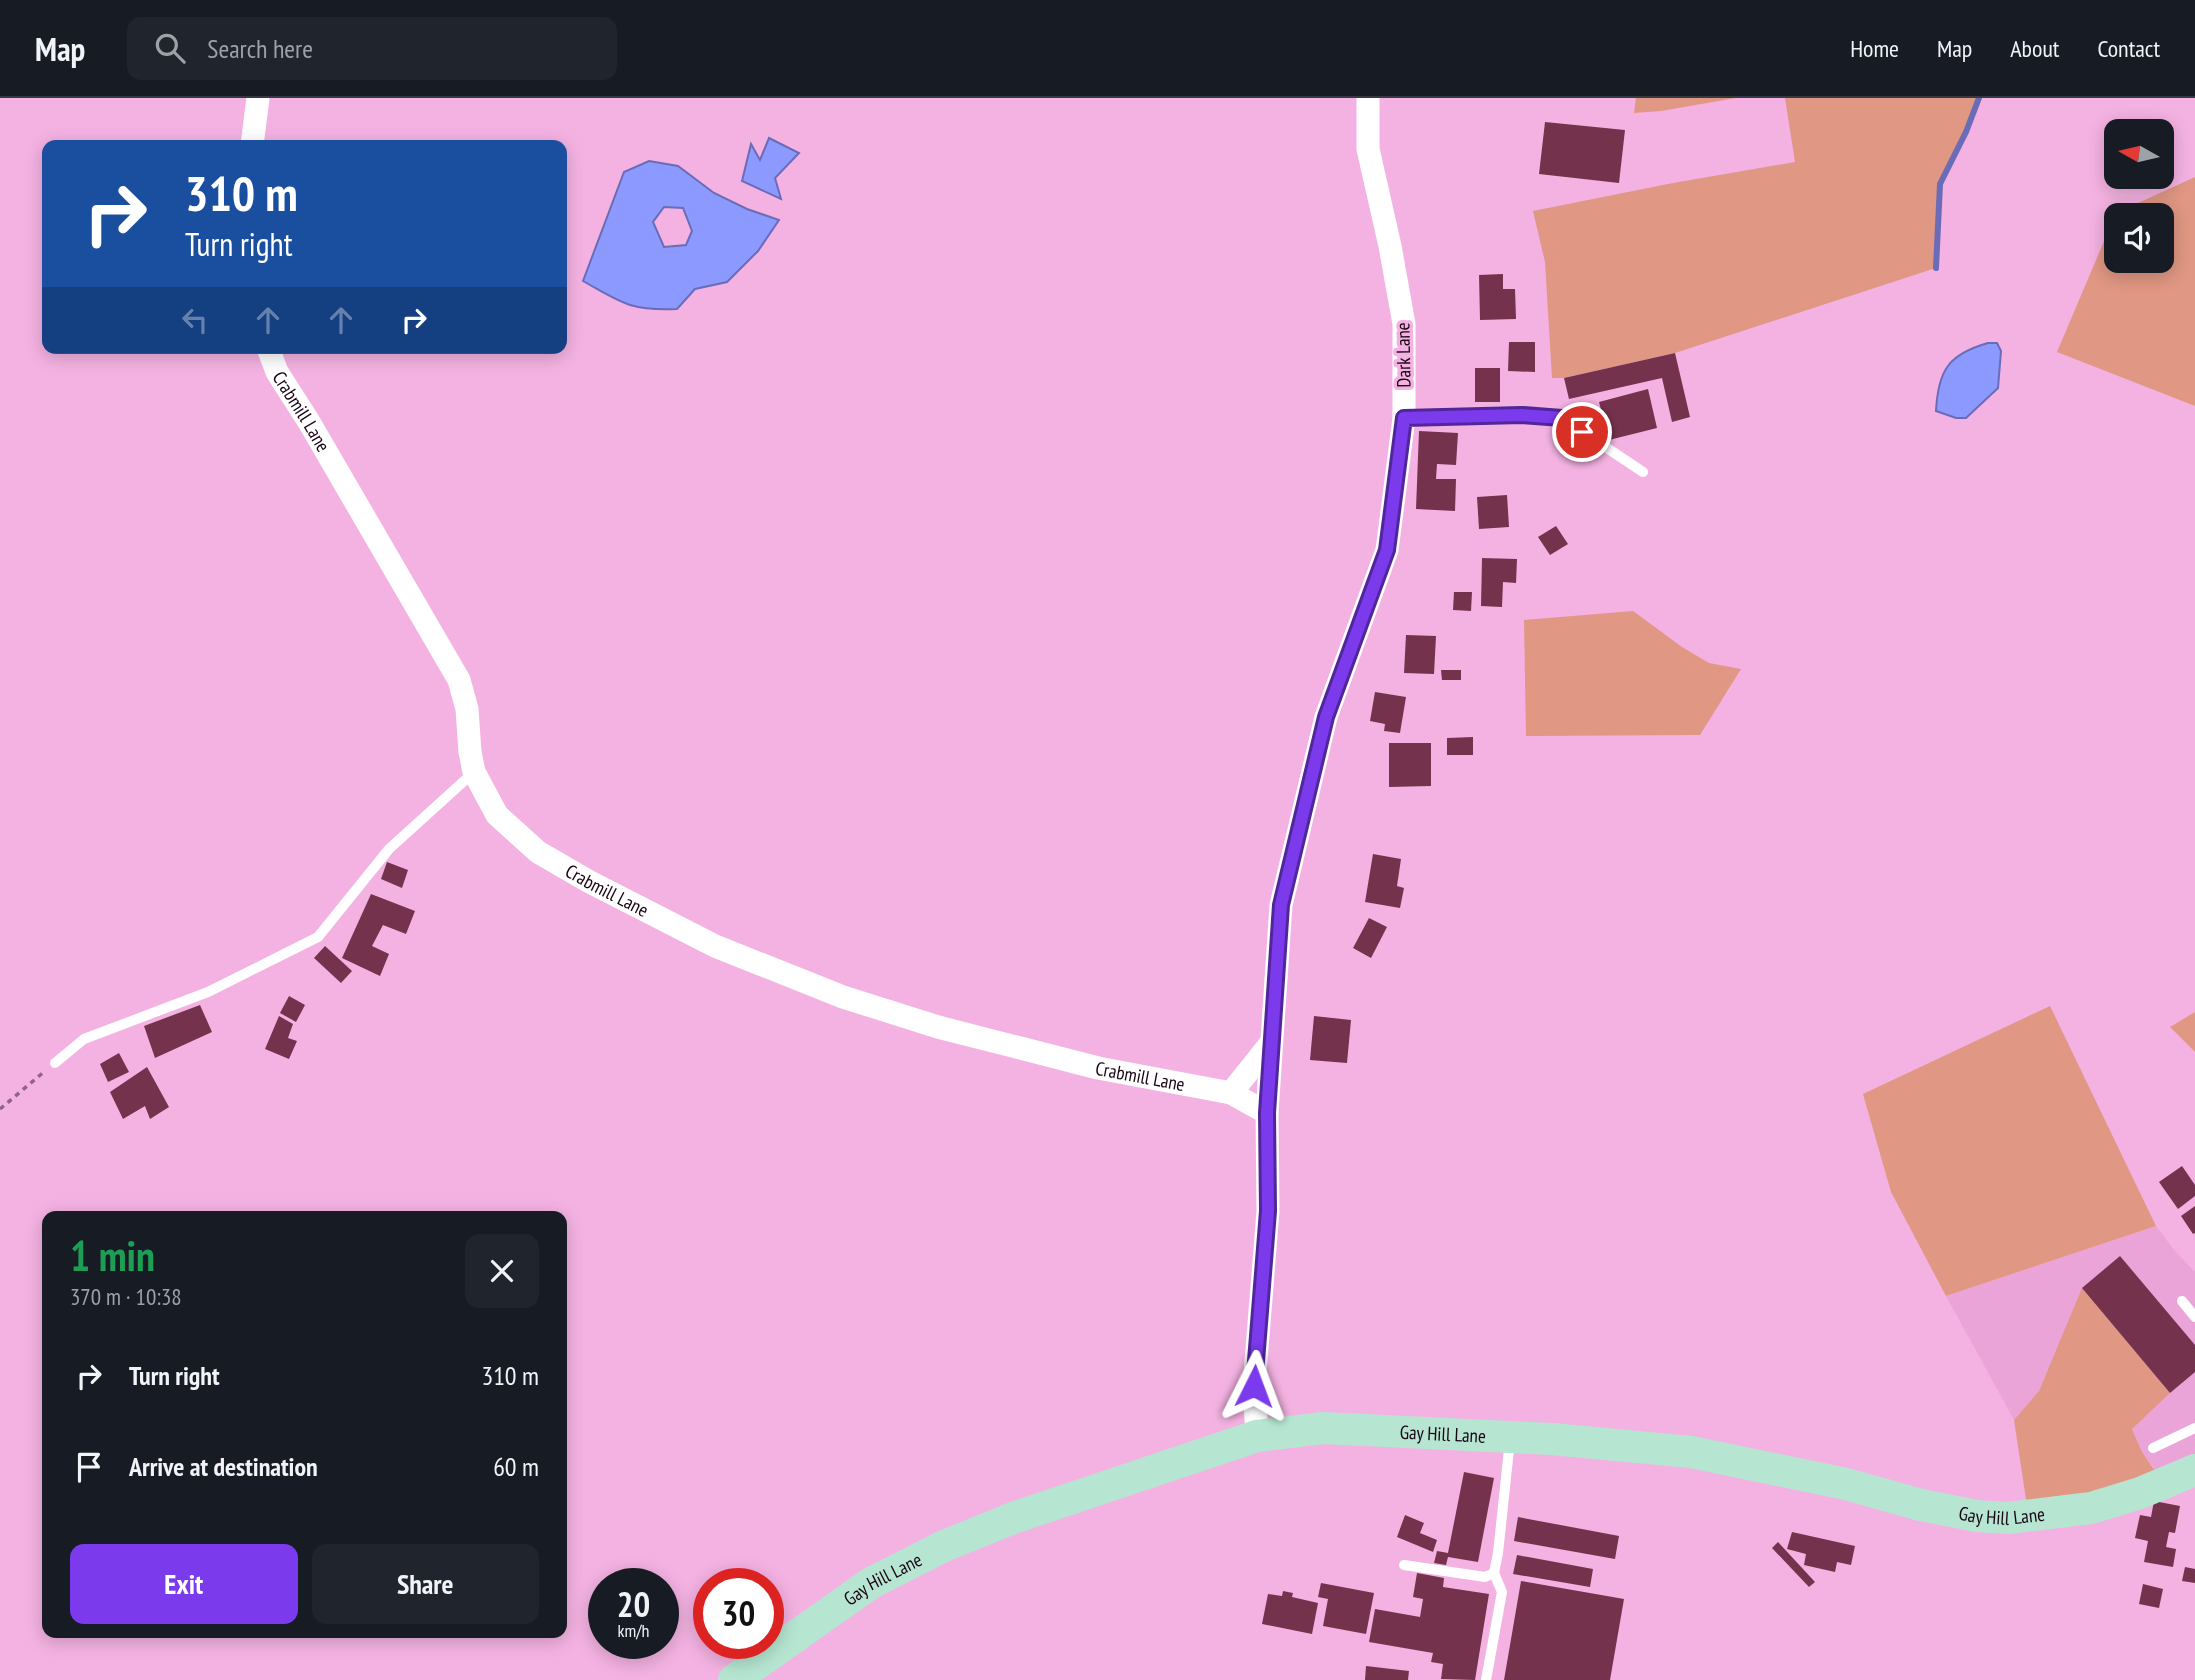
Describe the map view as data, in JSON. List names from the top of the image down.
{
  "streets": {
    "street": ["Dark Lane", "Crabmill Lane", "Gay Hill Lane"]
  },
  "crossings": [
    ["Dark Lane", "Crabmill Lane"],
    ["Dark Lane", "Gay Hill Lane"]
  ],
  "north": "left",
  "page": {
    "header": "Map",
    "search": "Search here",
    "nav": [
      "Home",
      "Map",
      "About",
      "Contact"
    ],
    "turn": ["310 m", "Turn right"],
    "heading": ["1 min", "370 m · 10:38"],
    "list": [
      {
        "name": "Turn right",
        "value": "310 m"
      },
      {
        "name": "Arrive at destination",
        "value": "60 m"
      }
    ],
    "buttons": ["Exit", "Share"],
    "speed": "20 km/h",
    "limit": "30"
  }
}
